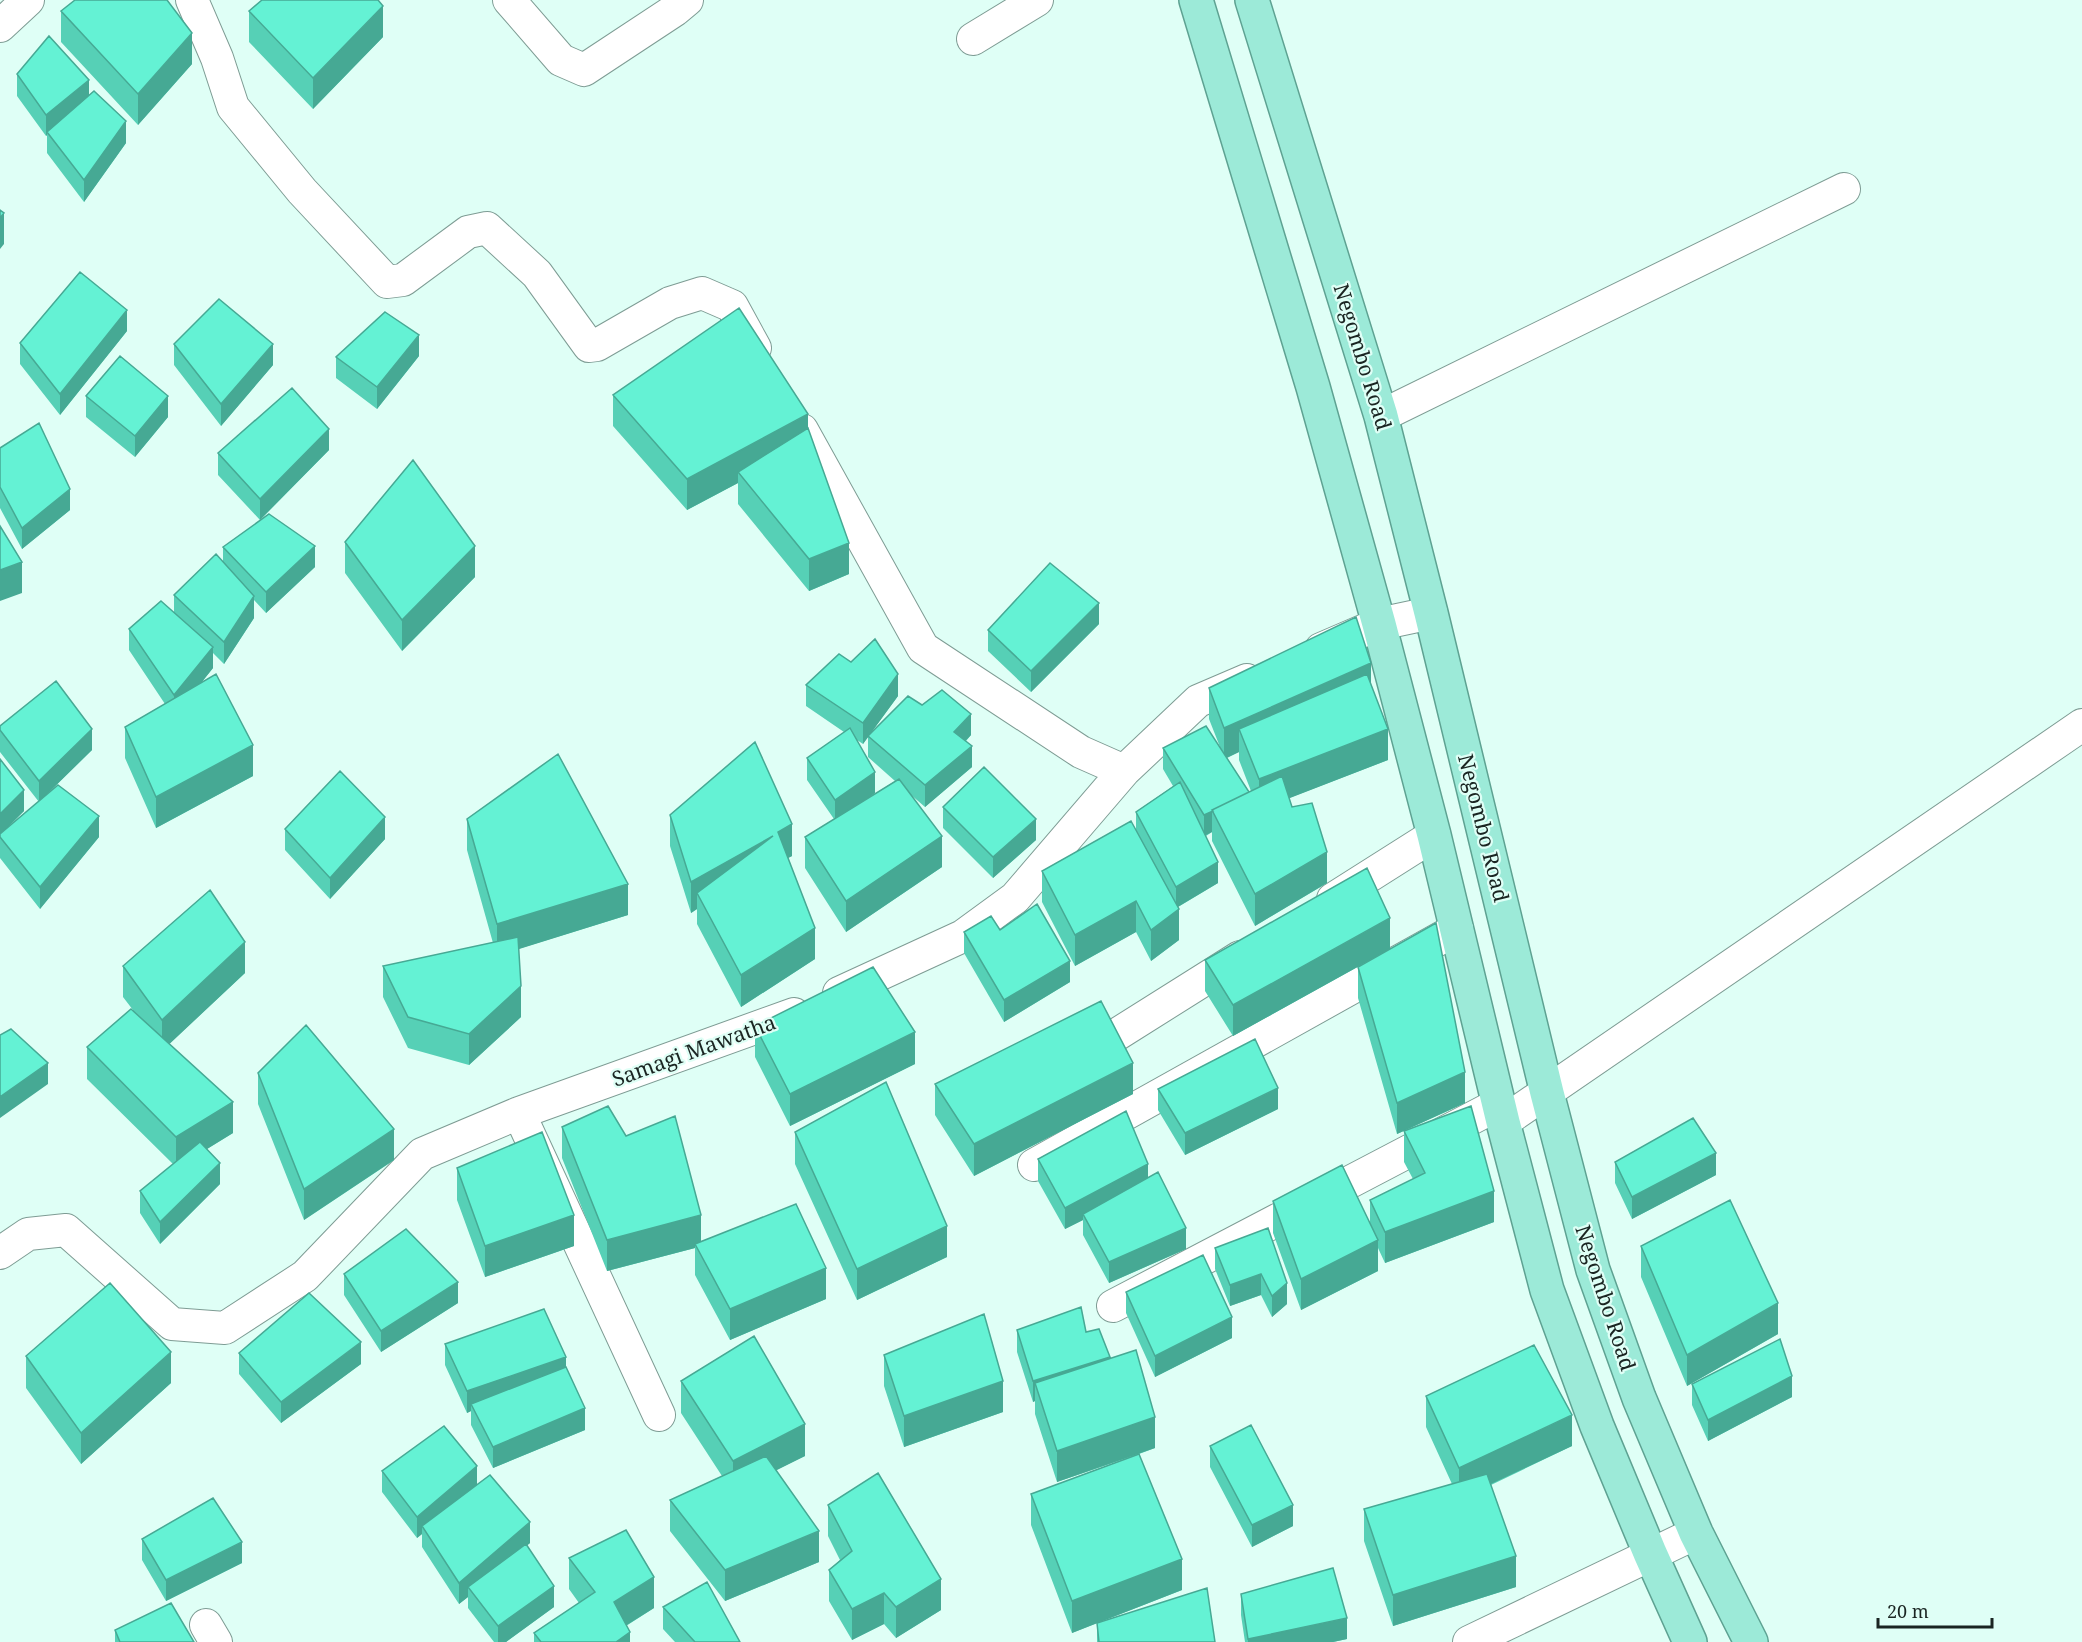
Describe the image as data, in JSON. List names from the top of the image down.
{
  "streets": {
    "highway": ["Negombo Road"],
    "street": ["Samagi Mawatha"]
  },
  "crossings": [
    ["Negombo Road", "Samagi Mawatha"]
  ],
  "scale_bar": "20 m"
}
